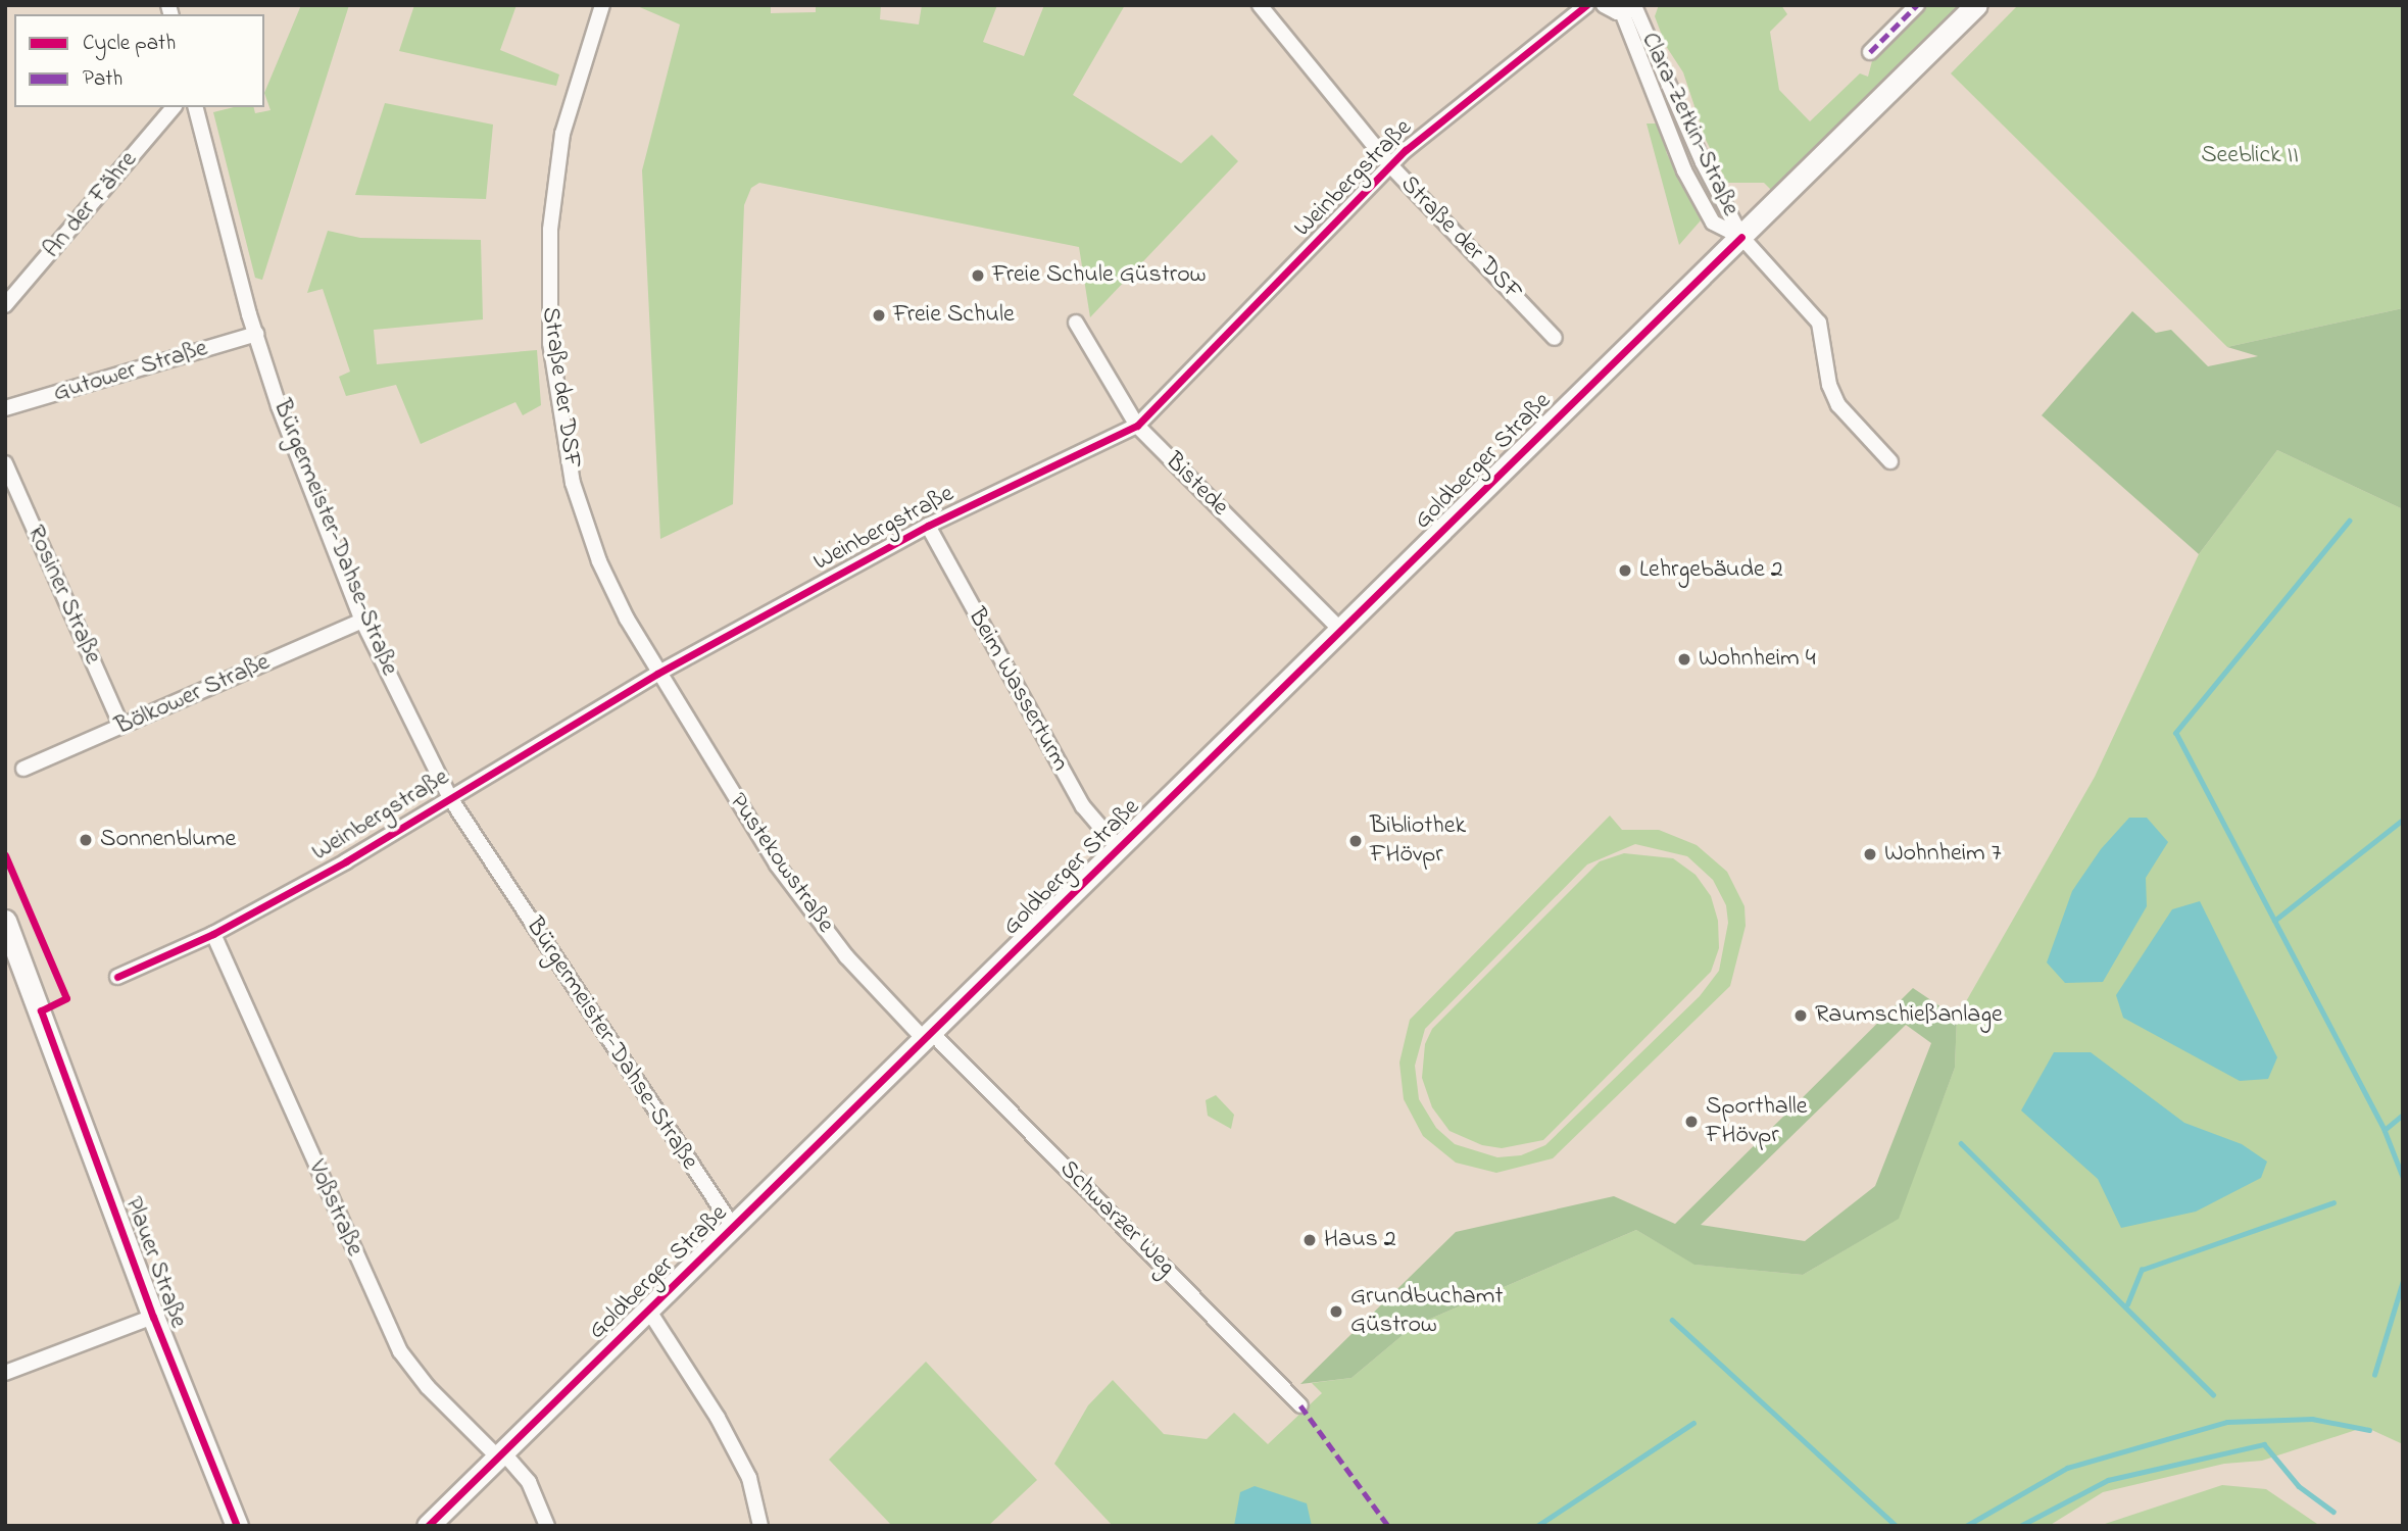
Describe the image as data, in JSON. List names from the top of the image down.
{
  "streets": {
    "main road": ["Goldberger Straße", "Plauer Straße"],
    "street": [
      "Clara-Zetkin-Straße",
      "Weinbergstraße",
      "An der Fähre",
      "Straße der DSF",
      "Gutower Straße",
      "Bistede",
      "Bürgermeister-Dahse-Straße",
      "Rosiner Straße",
      "Beim Wasserturm",
      "Bölkower Straße",
      "Pustekowstraße",
      "Voßstraße",
      "Schwarzer Weg"
    ]
  },
  "crossings": [
    ["Clara-Zetkin-Straße", "Goldberger Straße"],
    ["Weinbergstraße", "Straße der DSF"],
    ["Weinbergstraße", "Bistede"],
    ["Weinbergstraße", "Bürgermeister-Dahse-Straße"],
    ["Weinbergstraße", "Beim Wasserturm"],
    ["Weinbergstraße", "Pustekowstraße"],
    ["Weinbergstraße", "Voßstraße"],
    ["Straße der DSF", "Pustekowstraße"],
    ["Gutower Straße", "Bürgermeister-Dahse-Straße"],
    ["Goldberger Straße", "Bistede"],
    ["Goldberger Straße", "Bürgermeister-Dahse-Straße"],
    ["Goldberger Straße", "Beim Wasserturm"],
    ["Goldberger Straße", "Pustekowstraße"],
    ["Goldberger Straße", "Voßstraße"],
    ["Goldberger Straße", "Schwarzer Weg"],
    ["Bürgermeister-Dahse-Straße", "Bölkower Straße"],
    ["Rosiner Straße", "Bölkower Straße"],
    ["Pustekowstraße", "Schwarzer Weg"]
  ],
  "parks": ["Seeblick II"],
  "places": [
    "Freie Schule Güstrow",
    "Freie Schule",
    "Lehrgebäude 2",
    "Wohnheim 4",
    "Sonnenblume",
    "Bibliothek FHövpr",
    "Wohnheim 7",
    "Raumschießanlage",
    "Sporthalle FHövpr",
    "Haus 2",
    "Grundbuchamt Güstrow"
  ],
  "legend": ["Cycle path", "Path"]
}
